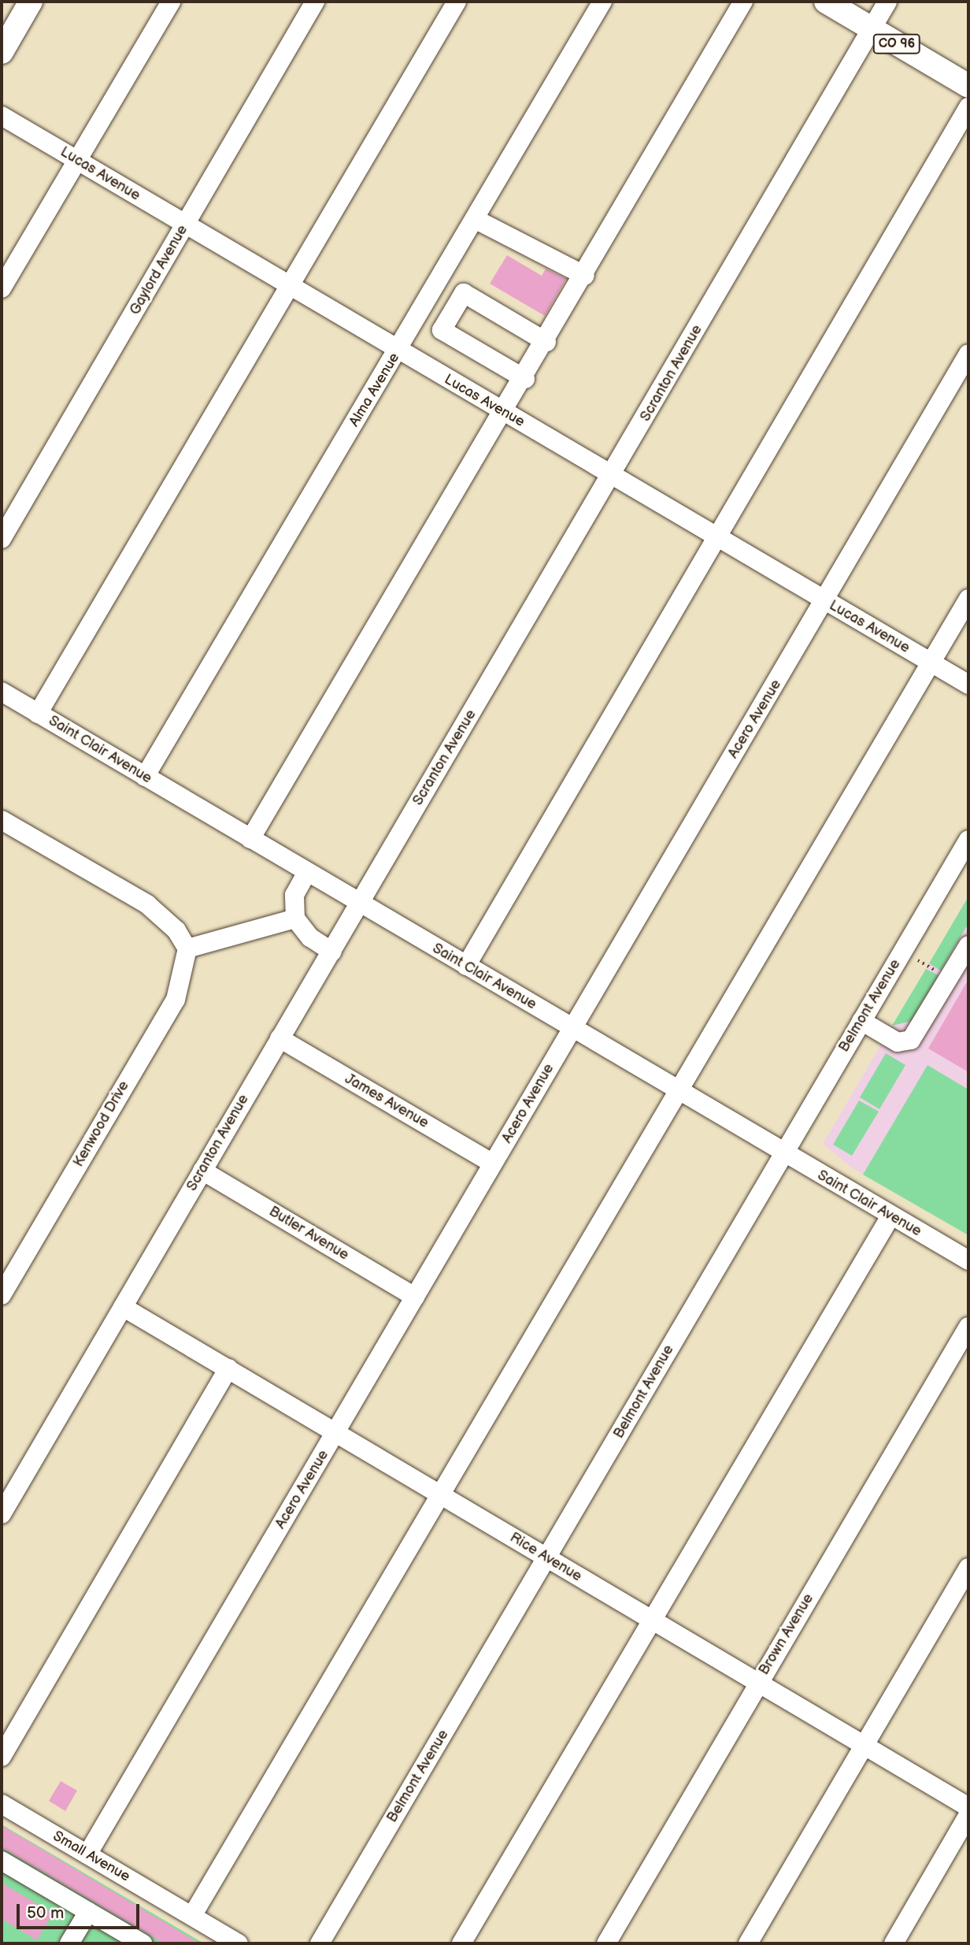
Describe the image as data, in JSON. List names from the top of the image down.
{
  "streets": {
    "main road": ["CO 96"],
    "street": [
      "Lucas Avenue",
      "Gaylord Avenue",
      "Scranton Avenue",
      "Alma Avenue",
      "Acero Avenue",
      "Saint Clair Avenue",
      "Belmont Avenue",
      "James Avenue",
      "Kenwood Drive",
      "Butler Avenue",
      "Rice Avenue",
      "Brown Avenue",
      "Small Avenue"
    ]
  },
  "crossings": [
    ["CO 96", "Scranton Avenue"],
    ["Lucas Avenue", "Gaylord Avenue"],
    ["Lucas Avenue", "Scranton Avenue"],
    ["Lucas Avenue", "Alma Avenue"],
    ["Lucas Avenue", "Acero Avenue"],
    ["Scranton Avenue", "Saint Clair Avenue"],
    ["Scranton Avenue", "James Avenue"],
    ["Scranton Avenue", "Butler Avenue"],
    ["Scranton Avenue", "Rice Avenue"],
    ["Alma Avenue", "Saint Clair Avenue"],
    ["Acero Avenue", "Saint Clair Avenue"],
    ["Acero Avenue", "James Avenue"],
    ["Acero Avenue", "Butler Avenue"],
    ["Acero Avenue", "Rice Avenue"],
    ["Acero Avenue", "Small Avenue"],
    ["Saint Clair Avenue", "Belmont Avenue"],
    ["Belmont Avenue", "Rice Avenue"],
    ["Rice Avenue", "Brown Avenue"]
  ],
  "scale_bar": "50 m"
}
